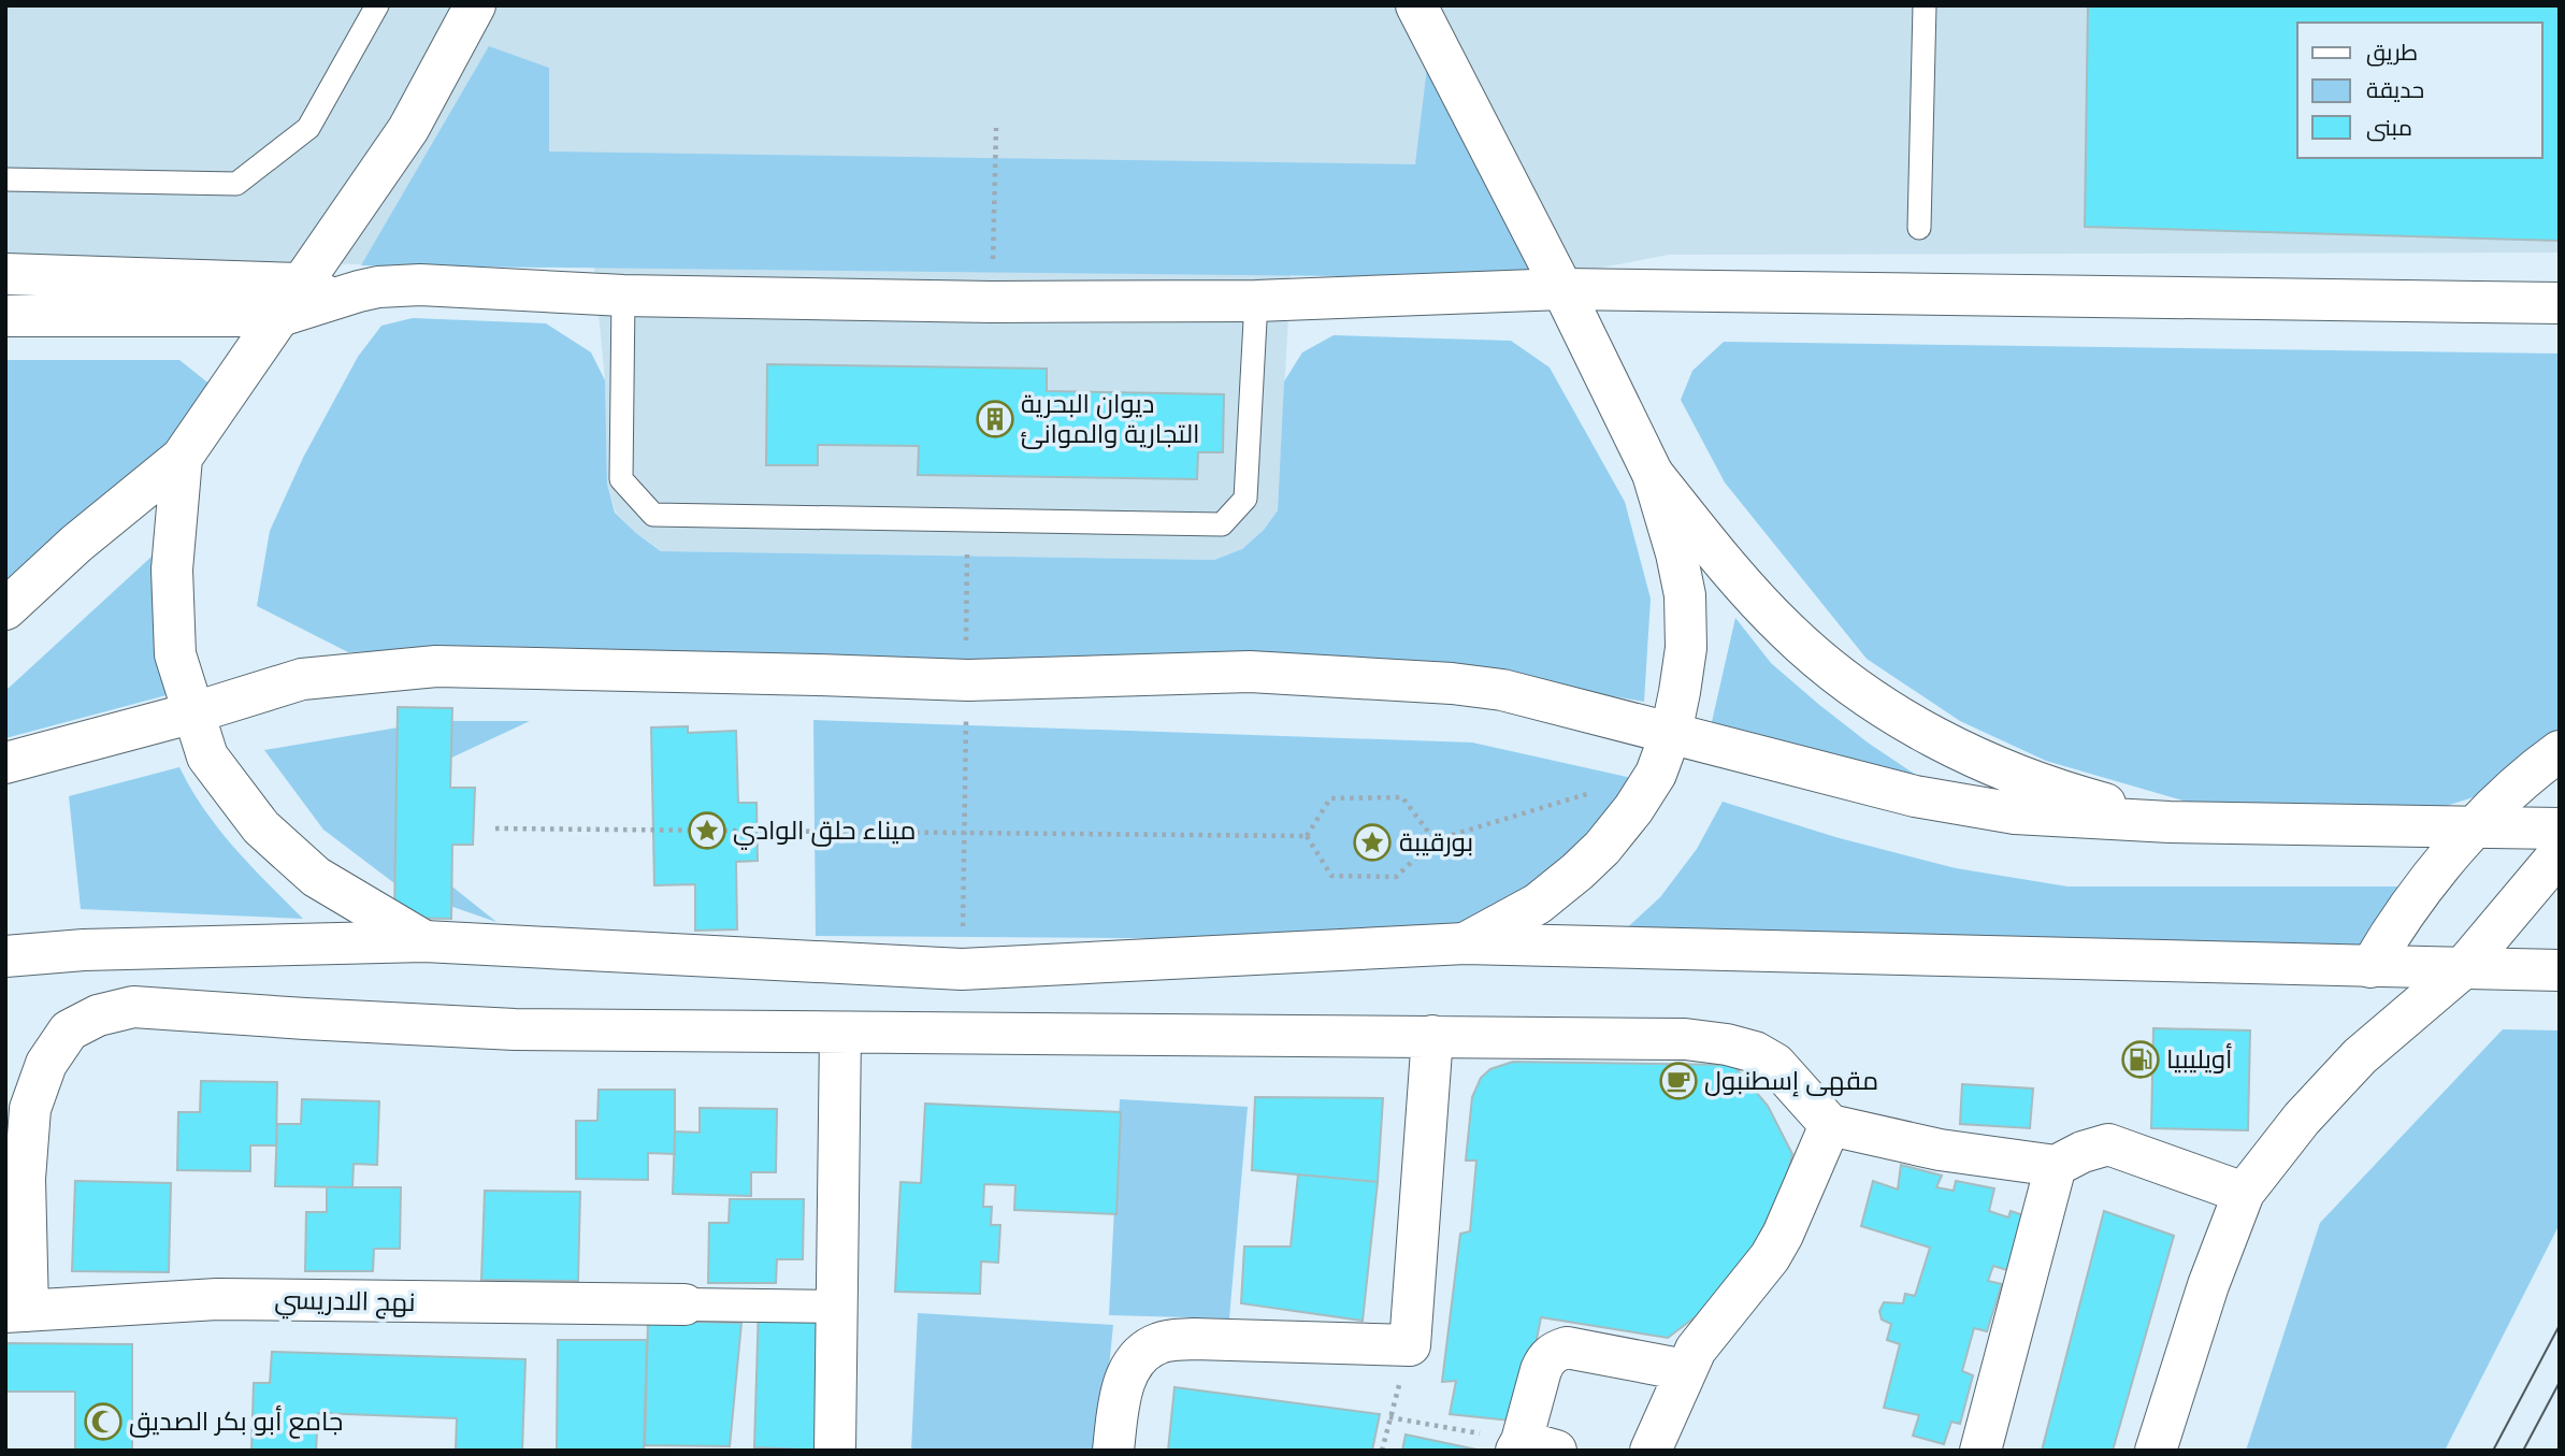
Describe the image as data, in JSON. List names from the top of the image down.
{
  "streets": {
    "street": ["نهج الادريسي"]
  },
  "places": {
    "building": ["ديوان البحرية التجارية والموانئ"],
    "place": ["ميناء حلق الوادي", "بورقيبة"],
    "fuel station": ["أويليبيا"],
    "cafe": ["مقهى إسطنبول"],
    "mosque": ["جامع أبو بكر الصديق"]
  },
  "legend": ["طريق", "حديقة", "مبنى"]
}
